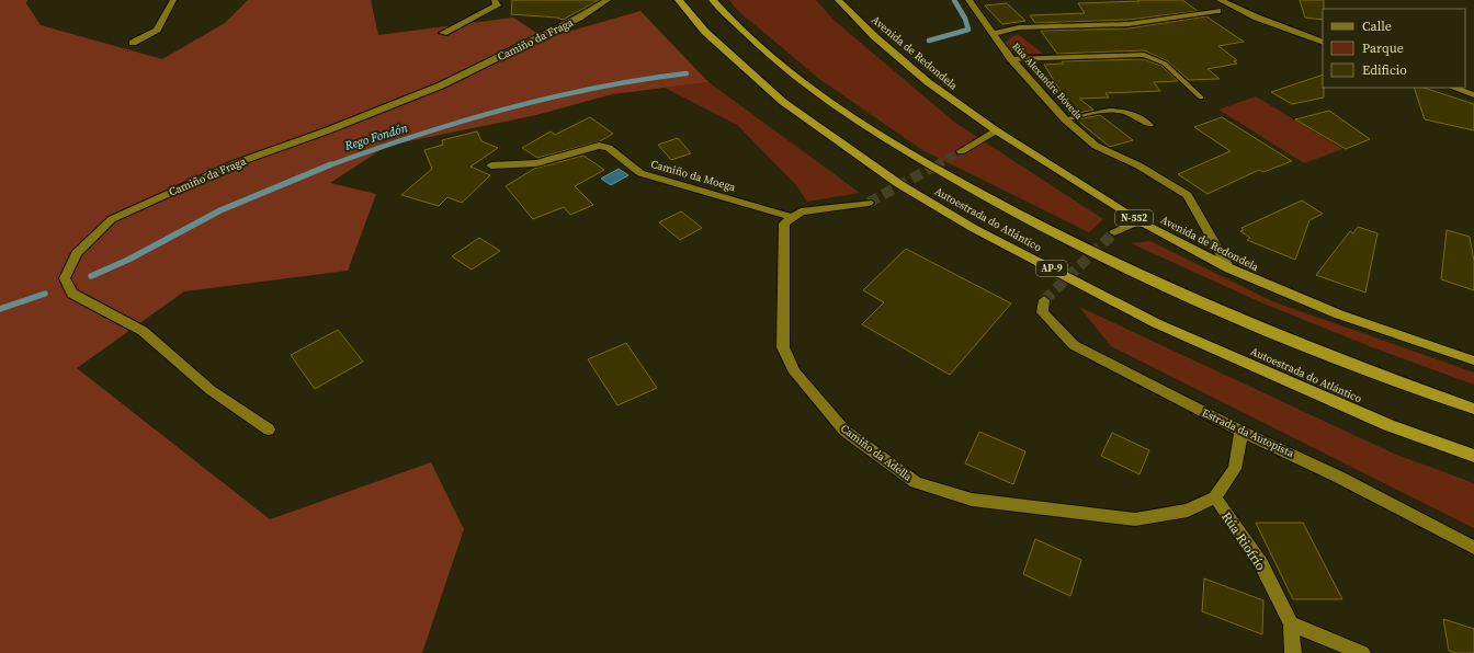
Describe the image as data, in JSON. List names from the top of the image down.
{
  "streets": {
    "highway": [
      "Avenida de Redondela",
      "N-552",
      "Autoestrada do Atlántico",
      "AP-9"
    ],
    "street": [
      "Camiño da Fraga",
      "Rúa Alexandre Bóveda",
      "Camiño da Moega",
      "Estrada da Autopista",
      "Camiño da Adella",
      "Rúa Riofrío"
    ]
  },
  "crossings": [
    ["Avenida de Redondela", "Rúa Alexandre Bóveda"],
    ["Camiño da Moega", "Camiño da Adella"],
    ["Camiño da Adella", "Rúa Riofrío"]
  ],
  "water": ["Rego Fondón"],
  "legend": ["Calle", "Parque", "Edificio"]
}
